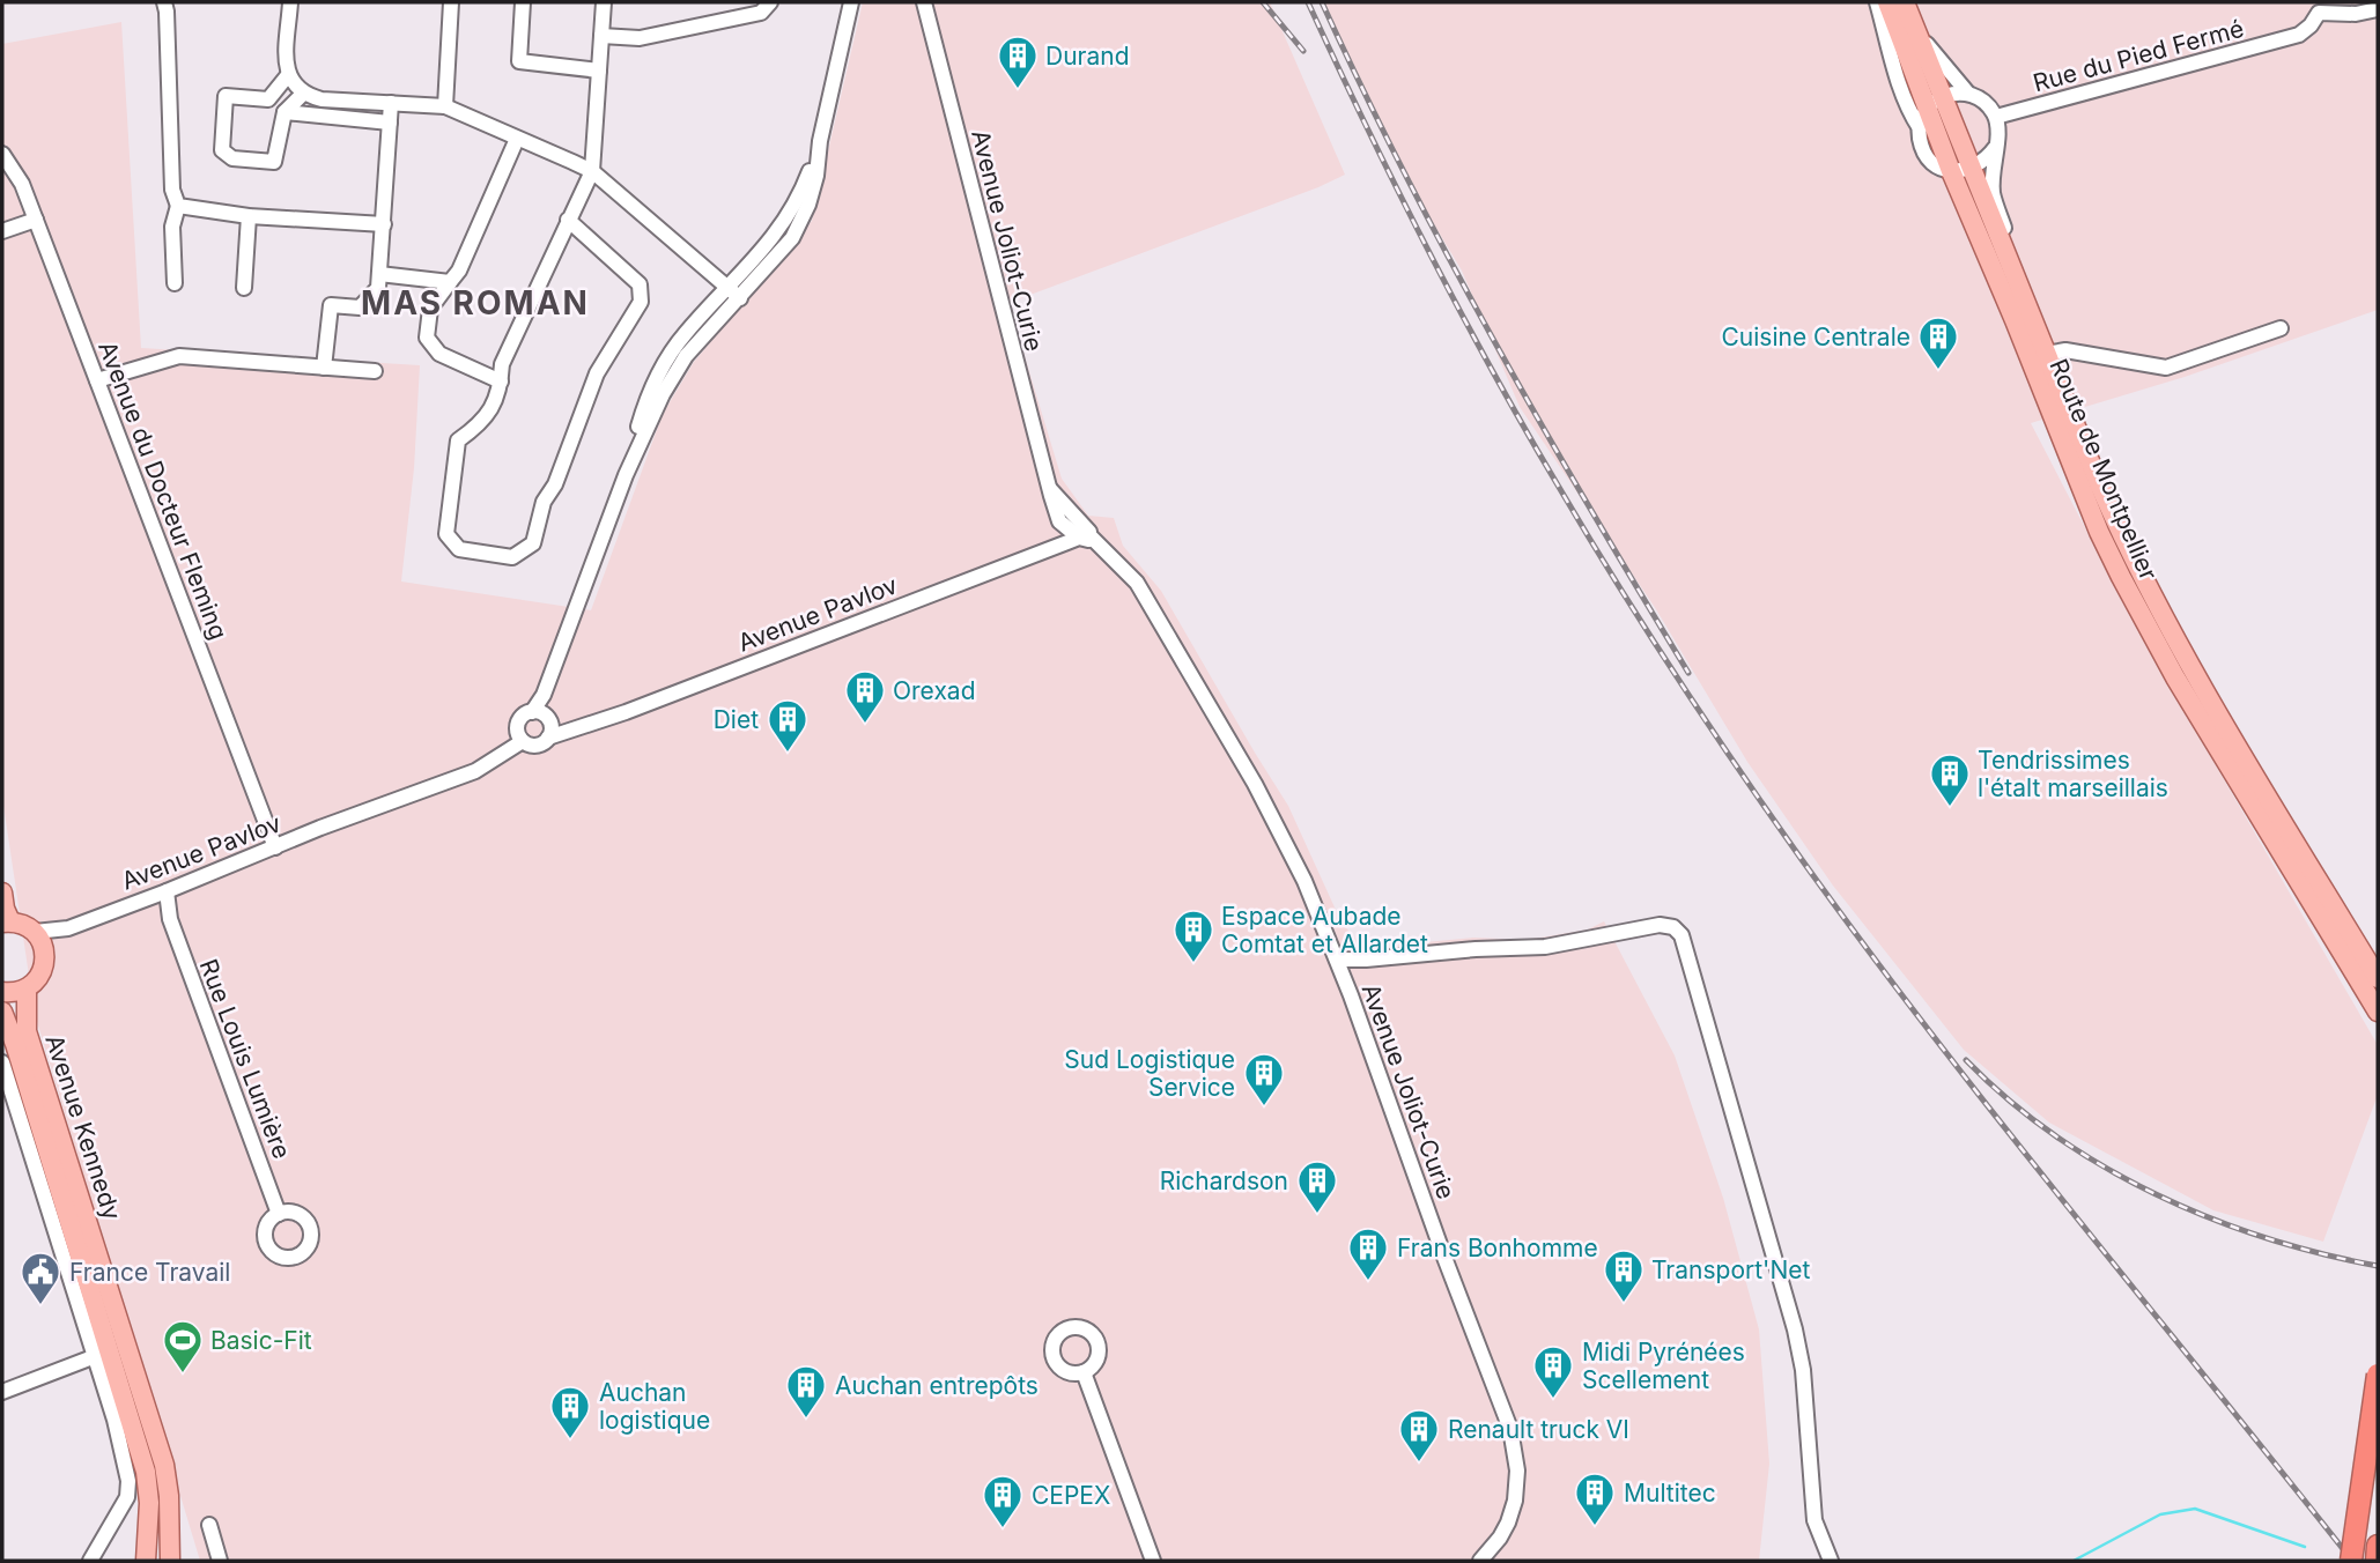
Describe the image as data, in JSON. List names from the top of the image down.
{
  "streets": {
    "main road": ["Route de Montpellier", "Avenue Kennedy"],
    "street": [
      "Rue du Pied Fermé",
      "Avenue Joliot-Curie",
      "Avenue du Docteur Fleming",
      "Avenue Pavlov",
      "Rue Louis Lumière"
    ]
  },
  "crossings": [
    ["Avenue Joliot-Curie", "Avenue Pavlov"],
    ["Avenue du Docteur Fleming", "Avenue Pavlov"],
    ["Avenue Pavlov", "Rue Louis Lumière"]
  ],
  "districts": ["MAS ROMAN"],
  "places": {
    "building": [
      "Durand",
      "Cuisine Centrale",
      "Orexad",
      "Diet",
      "Tendrissimes l'étalt marseillais",
      "Espace Aubade Comtat et Allardet",
      "Sud Logistique Service",
      "Richardson",
      "Frans Bonhomme",
      "Transport'Net",
      "Midi Pyrénées Scellement",
      "Auchan entrepôts",
      "Auchan logistique",
      "Renault truck VI",
      "Multitec",
      "CEPEX"
    ],
    "public building": ["France Travail"],
    "sports": ["Basic-Fit"]
  }
}
